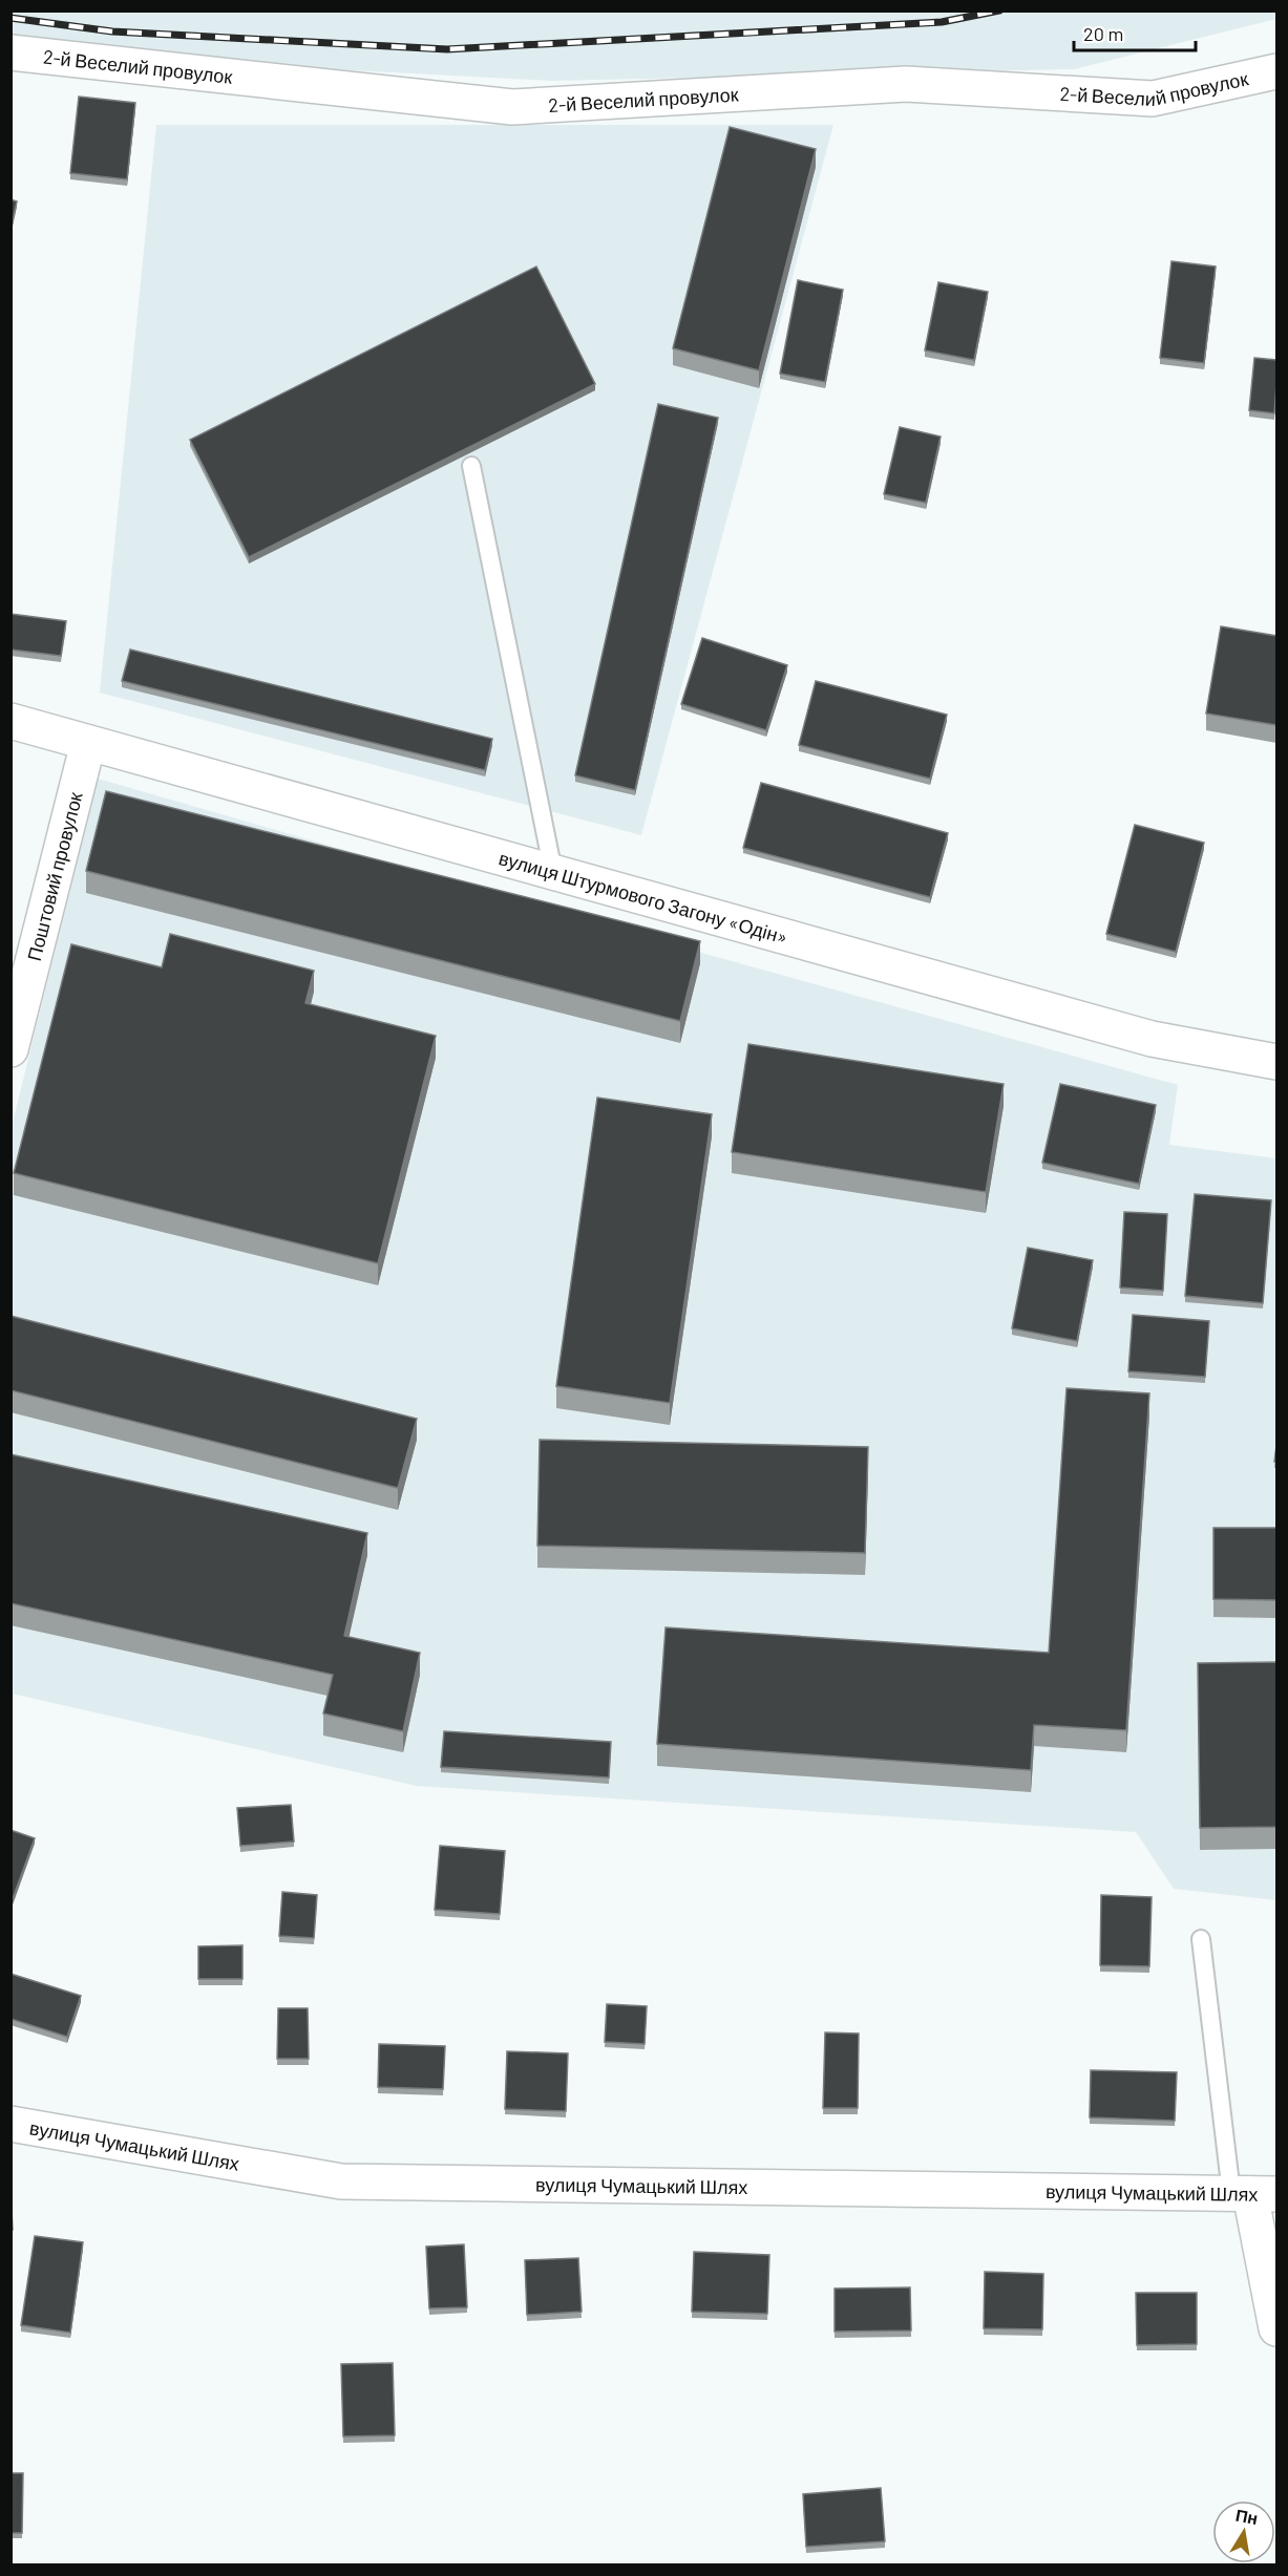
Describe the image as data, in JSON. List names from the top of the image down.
{
  "streets": {
    "street": [
      "2-й Веселий провулок",
      "Поштовий провулок",
      "вулиця Штурмового Загону «Одін»",
      "вулиця Чумацький Шлях"
    ]
  },
  "crossings": [
    ["Поштовий провулок", "вулиця Штурмового Загону «Одін»"]
  ],
  "scale_bar": "20 m",
  "north": "top"
}
